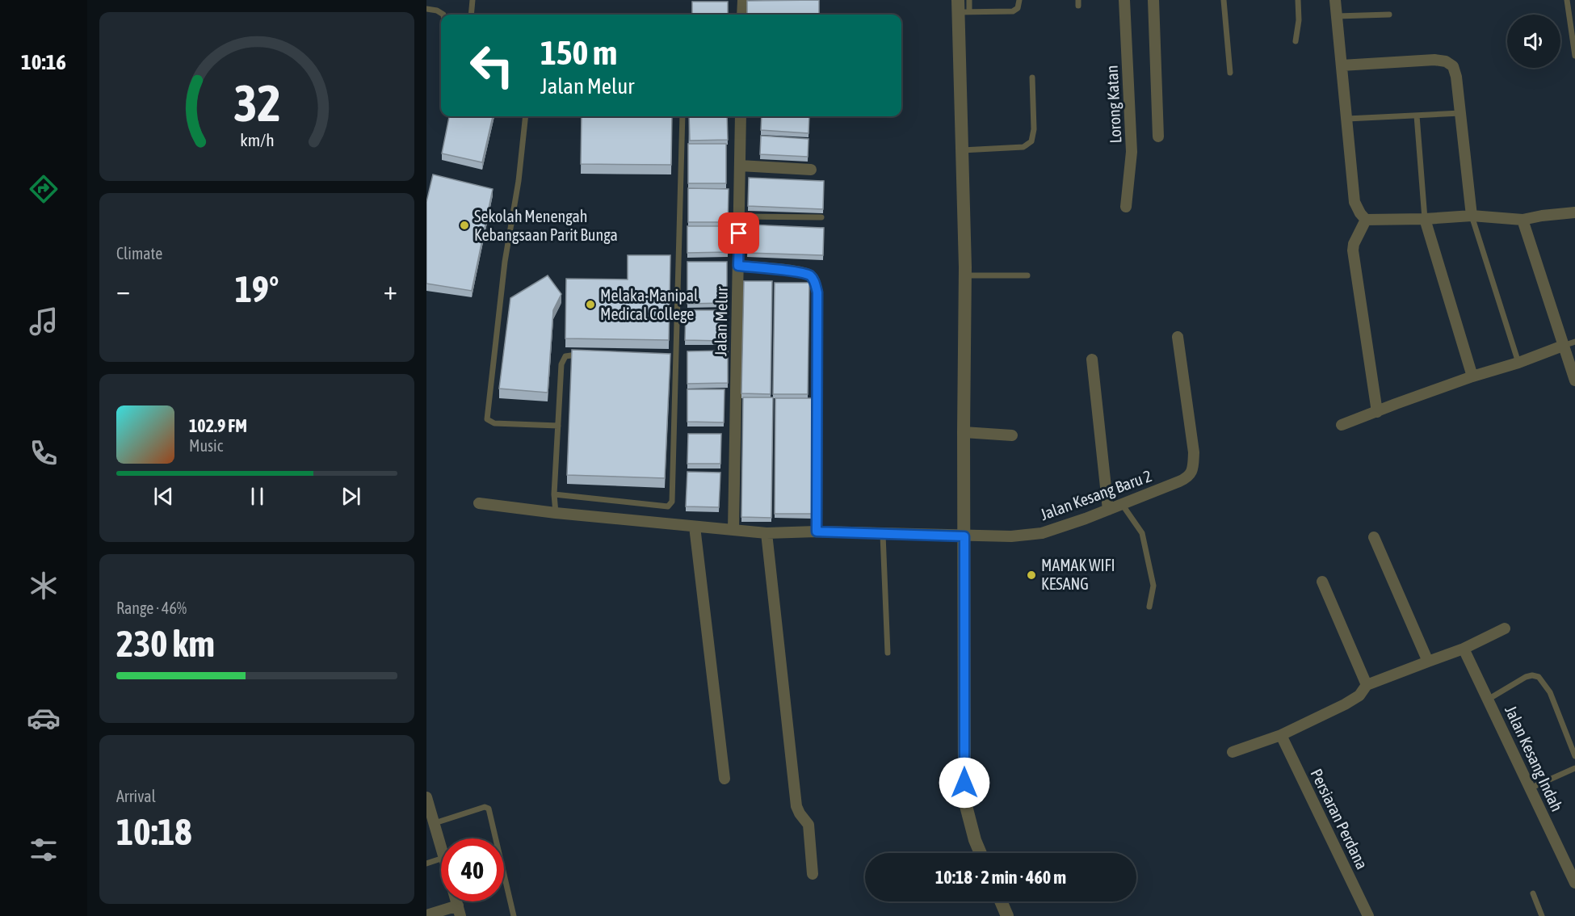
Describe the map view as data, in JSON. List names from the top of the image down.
{
  "streets": {
    "street": [
      "Lorong Katan",
      "Jalan Melur",
      "Jalan Kesang Baru 2",
      "Jalan Kesang Indah",
      "Persiaran Perdana"
    ]
  },
  "places": ["Sekolah Menengah Kebangsaan Parit Bunga", "Melaka-Manipal Medical College", "MAMAK WIFI KESANG"],
  "page": {
    "tabs": "10:16",
    "turn": ["150 m", "Jalan Melur"],
    "tile": [
      "Climate",
      ["Range · 46%", "230 km"],
      ["Arrival", "10:18"]
    ],
    "heat": ["−", "19°", "+"],
    "song": ["102.9 FM", "Music"],
    "limit": "40",
    "trip": "10:18 · 2 min · 460 m",
    "gauge": ["32", "km/h"]
  }
}
